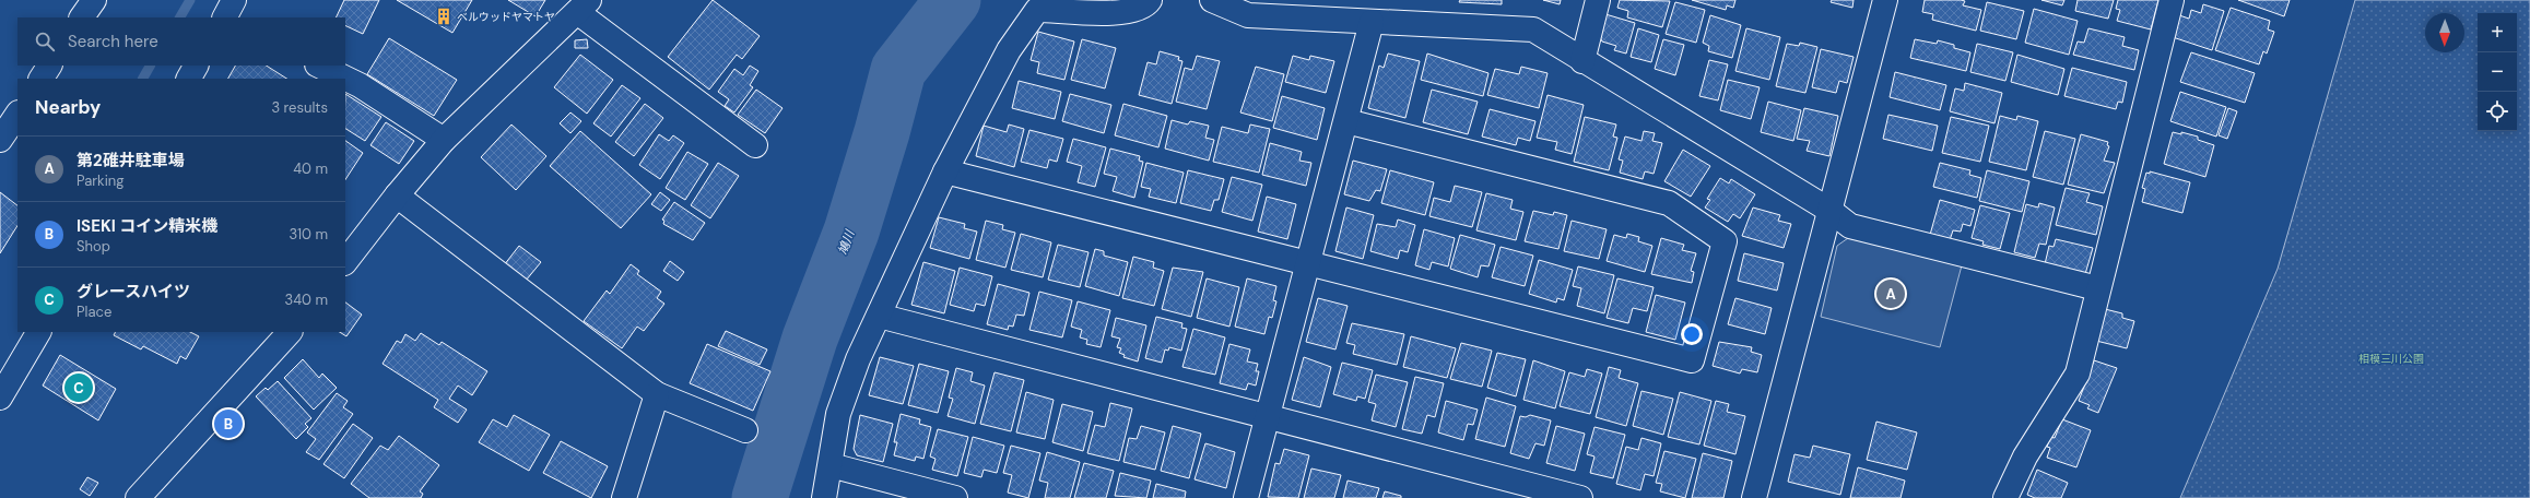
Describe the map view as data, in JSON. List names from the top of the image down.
{
  "water": ["鳩川"],
  "parks": ["相模三川公園"],
  "places": {
    "building": ["ベルウッドヤマトヤ"]
  },
  "north": "bottom",
  "page": {
    "map_buttons": ["+", "−"],
    "search": "Search here",
    "heading": ["Nearby", "3 results"],
    "list": [
      {
        "mark": "A",
        "name": "第2碓井駐車場",
        "note": "Parking",
        "value": "40 m"
      },
      {
        "mark": "B",
        "name": "ISEKI コイン精米機",
        "note": "Shop",
        "value": "310 m"
      },
      {
        "mark": "C",
        "name": "グレースハイツ",
        "note": "Place",
        "value": "340 m"
      }
    ],
    "pins": ["A", "C", "B"]
  }
}
